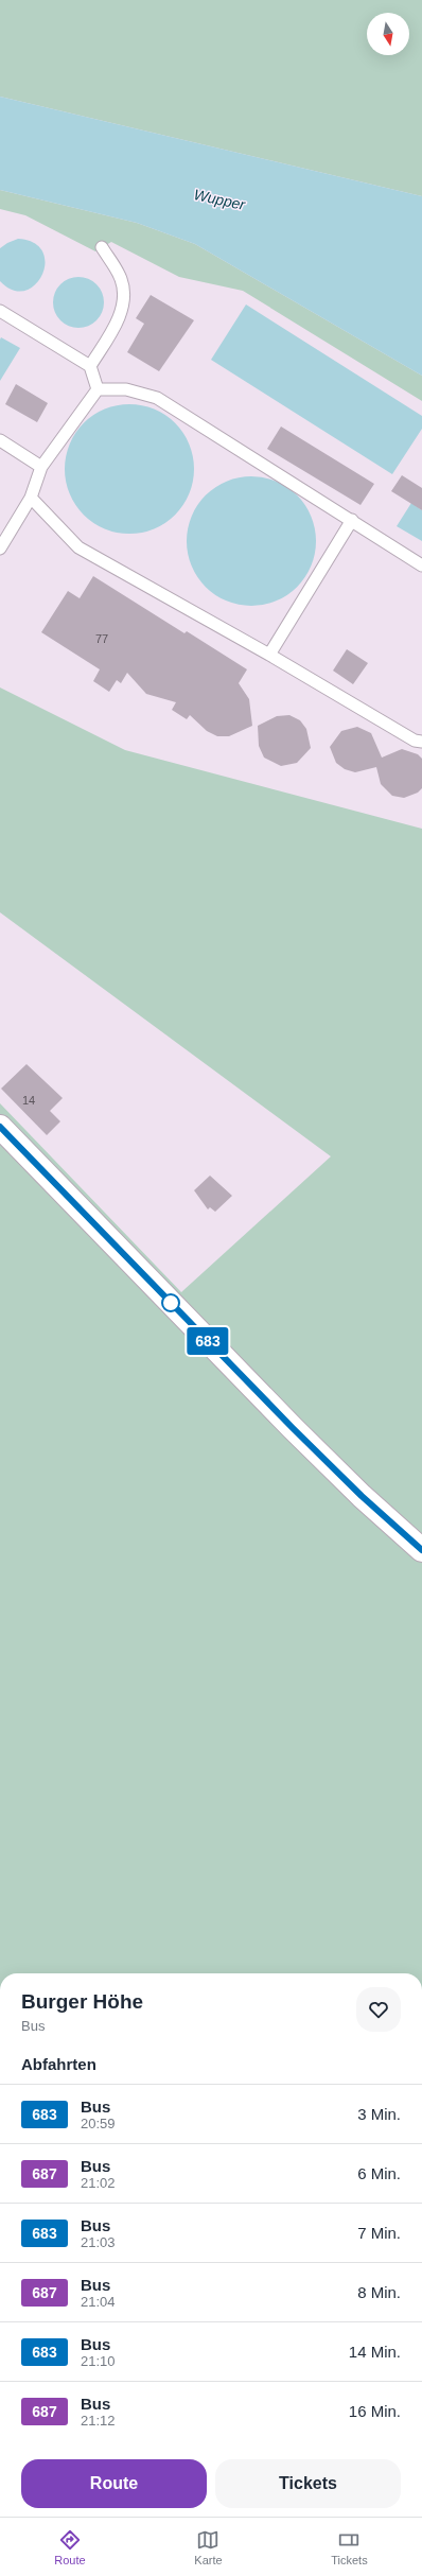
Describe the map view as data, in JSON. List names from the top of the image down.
{
  "water": ["Wupper"],
  "lines": ["bus line 683"],
  "house_numbers": ["77", "14"],
  "north": "bottom",
  "page": {
    "on_map": "683",
    "heading": [
      ["Burger Höhe", "Bus"],
      "Abfahrten"
    ],
    "list": [
      {
        "mark": "683",
        "name": "Bus",
        "note": "20:59",
        "value": "3 Min."
      },
      {
        "mark": "687",
        "name": "Bus",
        "note": "21:02",
        "value": "6 Min."
      },
      {
        "mark": "683",
        "name": "Bus",
        "note": "21:03",
        "value": "7 Min."
      },
      {
        "mark": "687",
        "name": "Bus",
        "note": "21:04",
        "value": "8 Min."
      },
      {
        "mark": "683",
        "name": "Bus",
        "note": "21:10",
        "value": "14 Min."
      },
      {
        "mark": "687",
        "name": "Bus",
        "note": "21:12",
        "value": "16 Min."
      }
    ],
    "buttons": ["Route", "Tickets"],
    "tabs": ["Route", "Karte", "Tickets"]
  }
}
